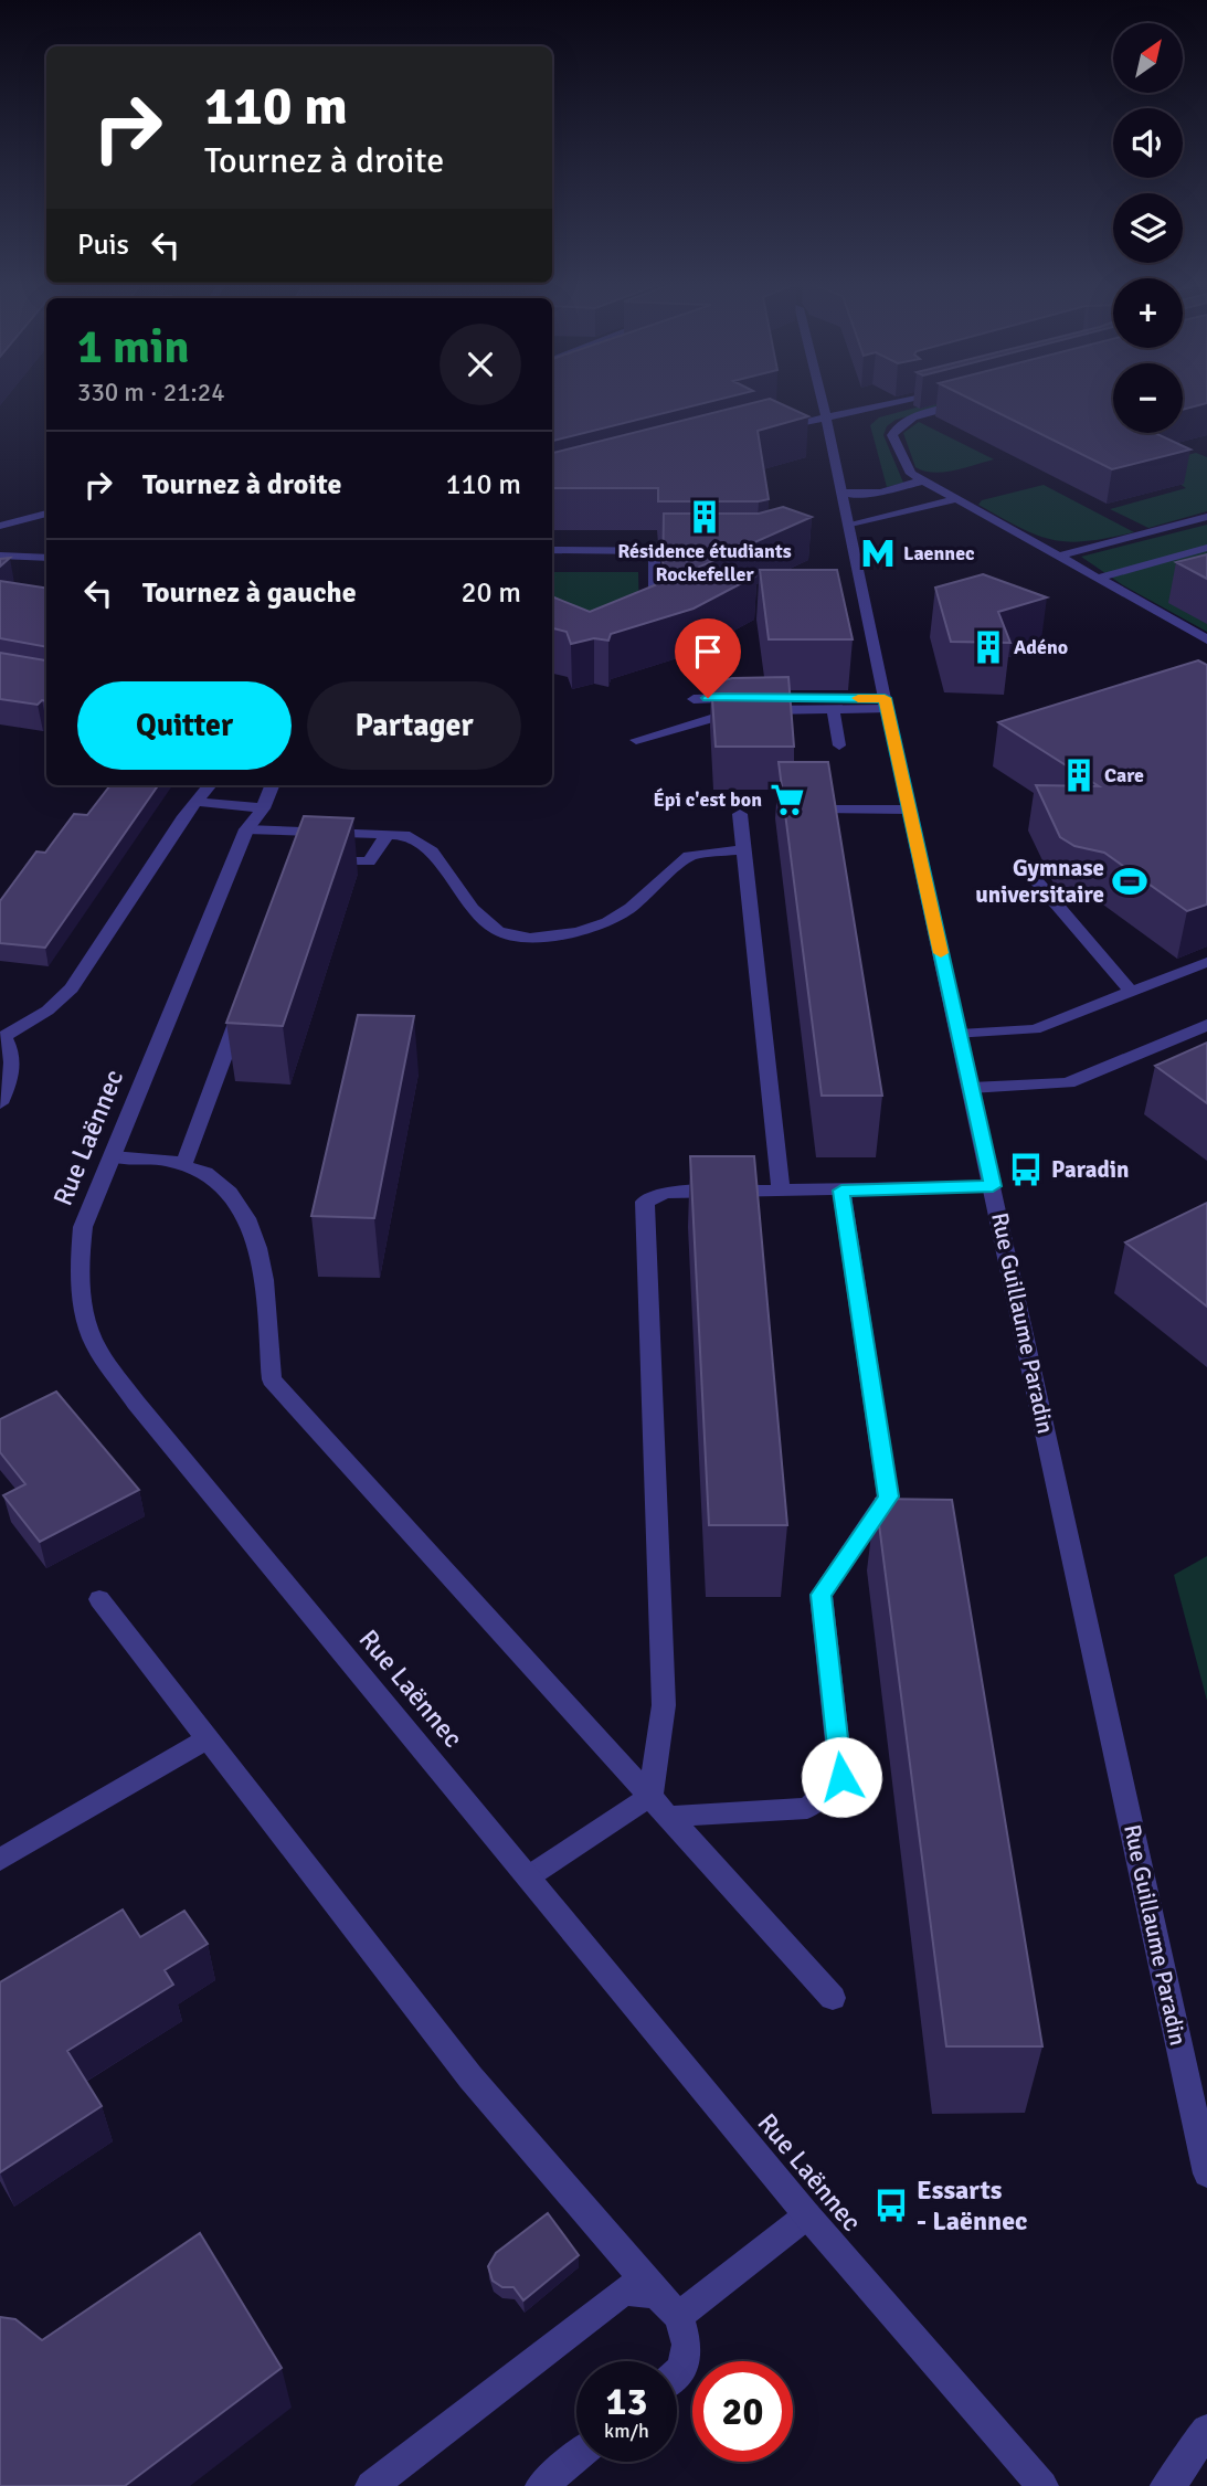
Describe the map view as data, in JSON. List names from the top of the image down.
{
  "streets": {
    "street": ["Rue Laënnec", "Rue Guillaume Paradin"]
  },
  "places": {
    "building": ["Résidence étudiants Rockefeller", "Adéno", "Care"],
    "metro station": ["Laennec"],
    "supermarket": ["Épi c'est bon"],
    "sports": ["Gymnase universitaire"],
    "bus stop": ["Paradin", "Essarts - Laënnec"]
  },
  "north": "top right",
  "page": {
    "map_buttons": ["+", "−"],
    "turn": ["110 m", "Tournez à droite"],
    "then": "Puis",
    "heading": ["1 min", "330 m · 21:24"],
    "list": [
      {
        "name": "Tournez à droite",
        "value": "110 m"
      },
      {
        "name": "Tournez à gauche",
        "value": "20 m"
      }
    ],
    "buttons": ["Quitter", "Partager"],
    "speed": "13 km/h",
    "limit": "20"
  }
}
